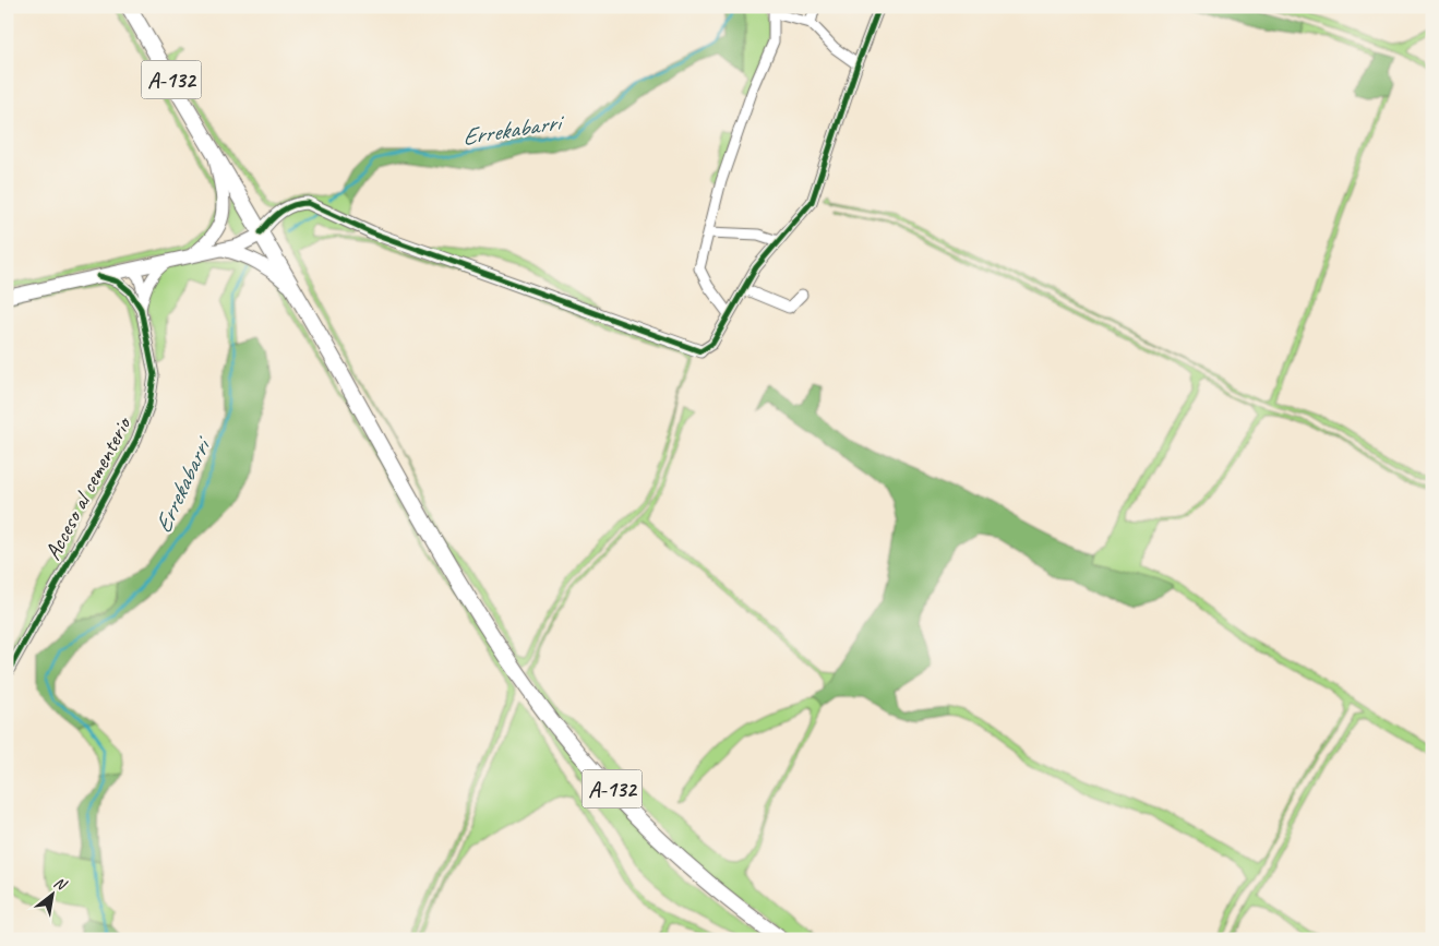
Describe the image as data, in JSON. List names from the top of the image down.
{
  "streets": {
    "main road": ["A-132"],
    "street": ["Acceso al cementerio"]
  },
  "water": ["Errekabarri"],
  "north": "top right"
}
